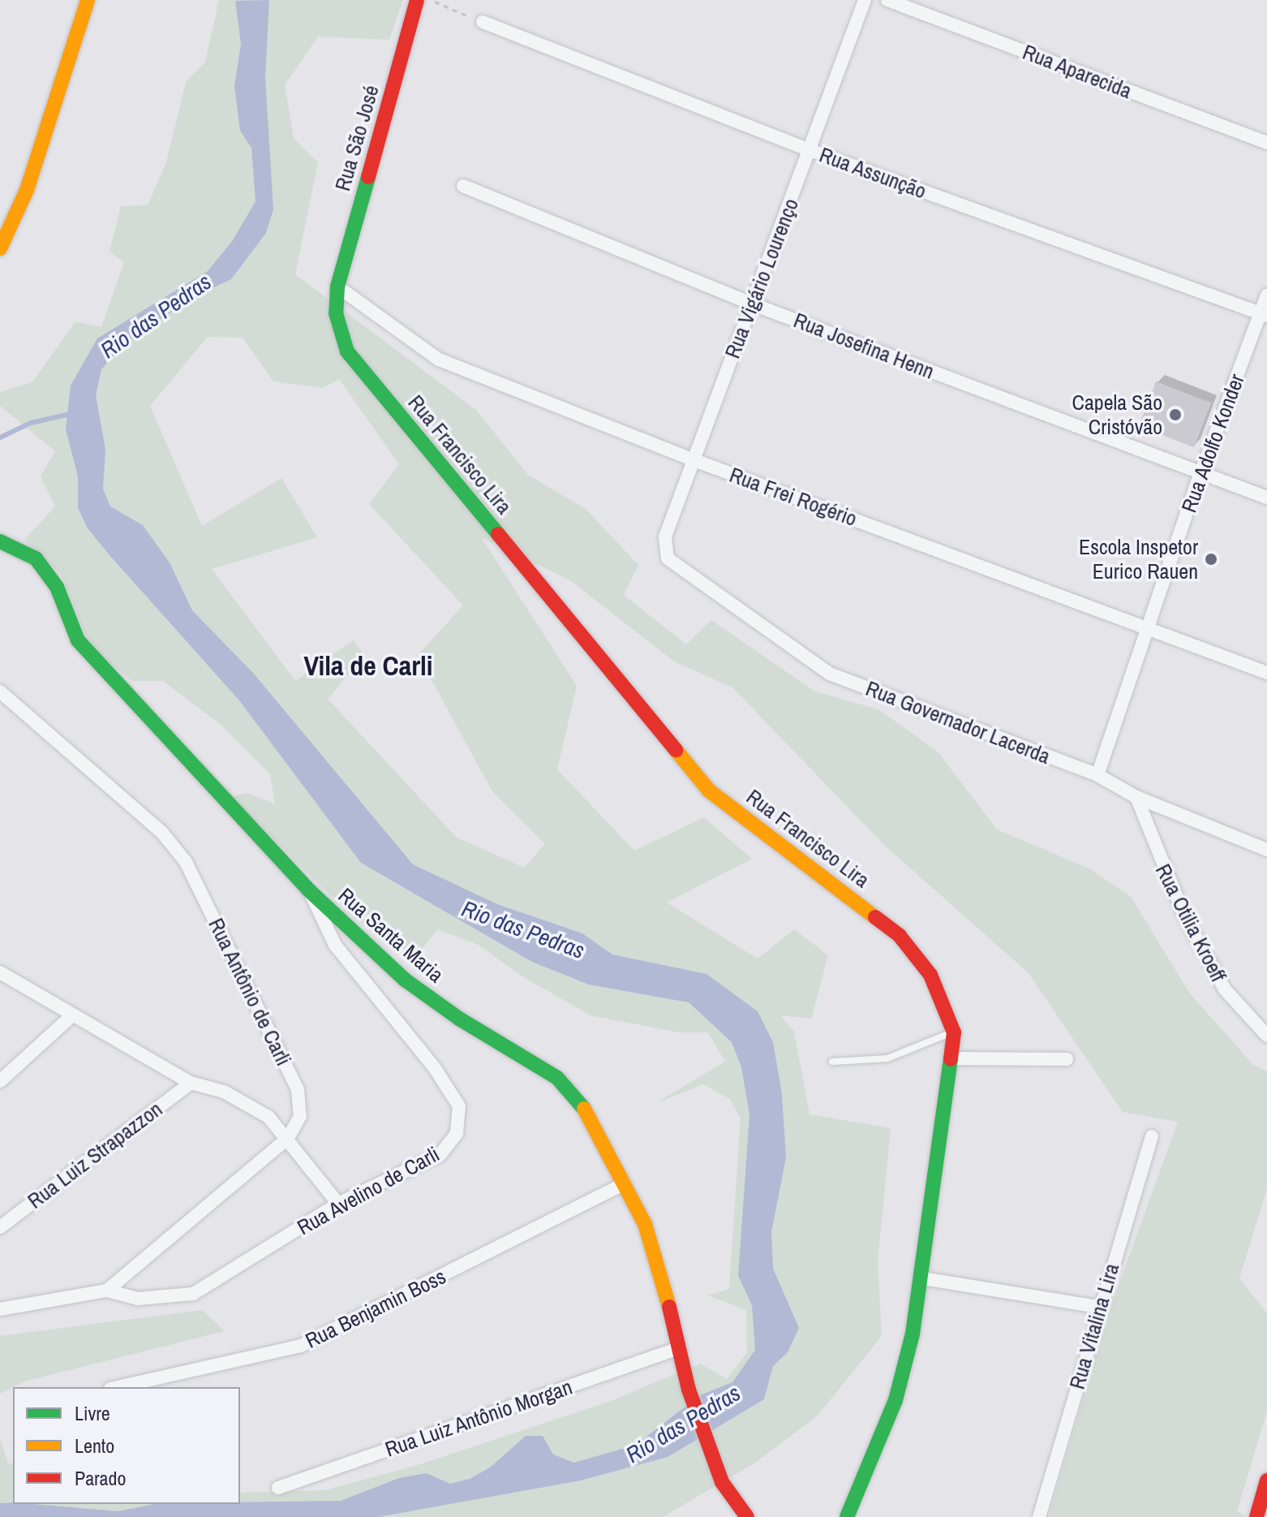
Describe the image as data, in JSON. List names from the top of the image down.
{
  "streets": {
    "street": [
      "Rua Aparecida",
      "Rua São José",
      "Rua Assunção",
      "Rua Vigário Lourenço",
      "Rua Josefina Henn",
      "Rua Adolfo Konder",
      "Rua Francisco Lira",
      "Rua Frei Rogério",
      "Rua Governador Lacerda",
      "Rua Otilia Kroeff",
      "Rua Santa Maria",
      "Rua Antônio de Carli",
      "Rua Luiz Strapazzon",
      "Rua Avelino de Carli",
      "Rua Benjamin Boss",
      "Rua Vitalina Lira",
      "Rua Luiz Antônio Morgan"
    ]
  },
  "crossings": [
    ["Rua São José", "Rua Francisco Lira"],
    ["Rua São José", "Rua Frei Rogério"],
    ["Rua Assunção", "Rua Vigário Lourenço"],
    ["Rua Assunção", "Rua Adolfo Konder"],
    ["Rua Vigário Lourenço", "Rua Josefina Henn"],
    ["Rua Vigário Lourenço", "Rua Frei Rogério"],
    ["Rua Vigário Lourenço", "Rua Governador Lacerda"],
    ["Rua Josefina Henn", "Rua Adolfo Konder"],
    ["Rua Adolfo Konder", "Rua Frei Rogério"],
    ["Rua Adolfo Konder", "Rua Governador Lacerda"],
    ["Rua Francisco Lira", "Rua Frei Rogério"],
    ["Rua Governador Lacerda", "Rua Otilia Kroeff"],
    ["Rua Santa Maria", "Rua Avelino de Carli"],
    ["Rua Santa Maria", "Rua Benjamin Boss"],
    ["Rua Santa Maria", "Rua Luiz Antônio Morgan"],
    ["Rua Antônio de Carli", "Rua Avelino de Carli"]
  ],
  "districts": ["Vila de Carli"],
  "water": ["Rio das Pedras"],
  "places": ["Capela São Cristóvão", "Escola Inspetor Eurico Rauen"],
  "legend": ["Livre", "Lento", "Parado"]
}
